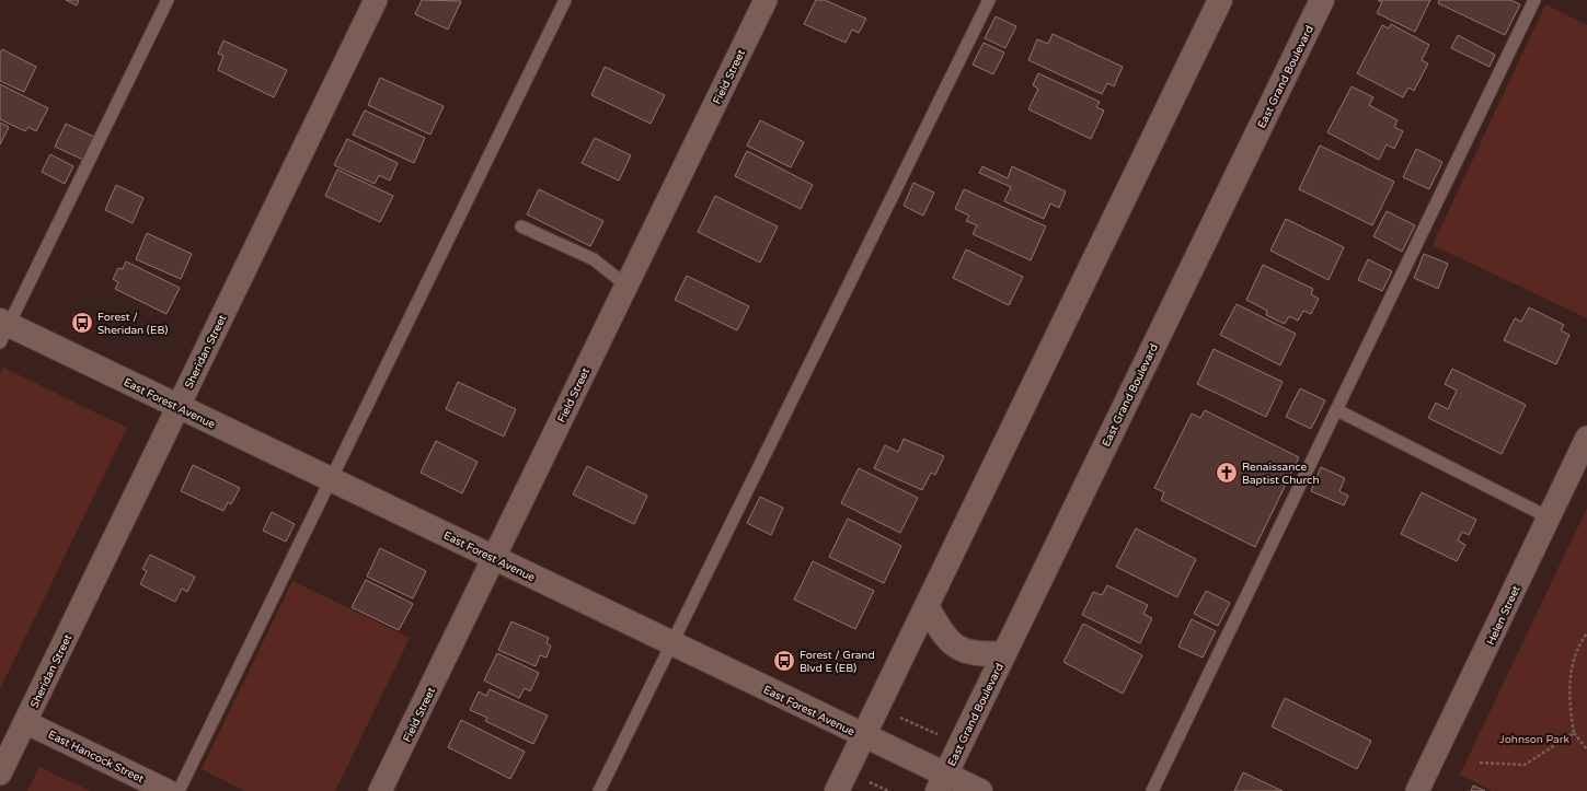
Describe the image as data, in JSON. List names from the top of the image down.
{
  "streets": {
    "main road": ["East Grand Boulevard", "East Forest Avenue"],
    "street": [
      "Field Street",
      "Sheridan Street",
      "Helen Street",
      "East Hancock Street"
    ]
  },
  "crossings": [
    ["Field Street", "East Forest Avenue"],
    ["East Grand Boulevard", "East Forest Avenue"],
    ["Sheridan Street", "East Forest Avenue"],
    ["Sheridan Street", "East Hancock Street"]
  ],
  "parks": ["Johnson Park"],
  "places": {
    "bus stop": ["Forest / Sheridan (EB)", "Forest / Grand Blvd E (EB)"],
    "church": ["Renaissance Baptist Church"]
  }
}
